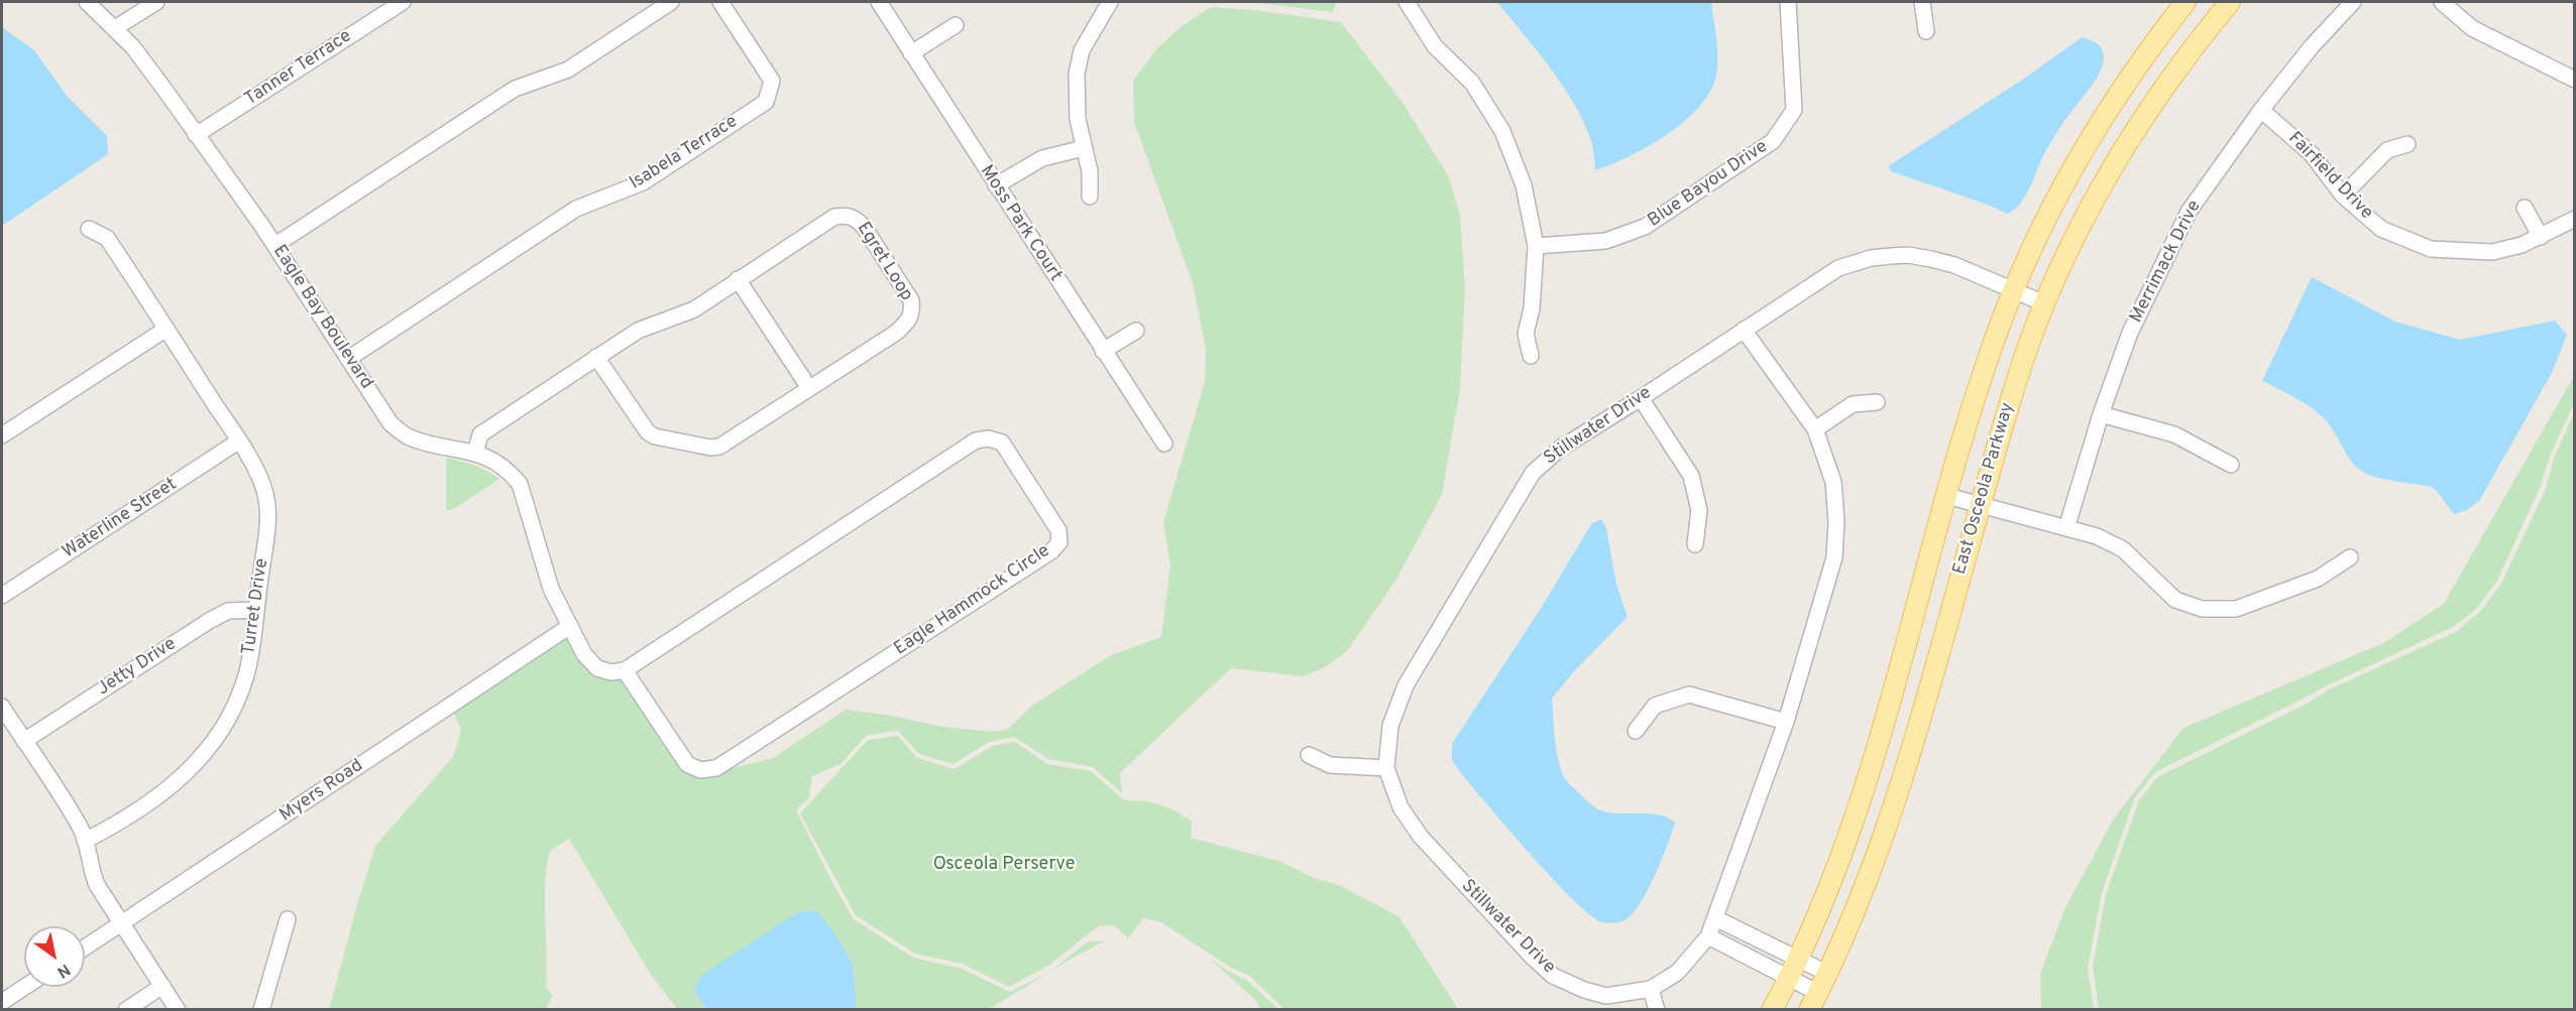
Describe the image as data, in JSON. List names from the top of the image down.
{
  "streets": {
    "main road": ["East Osceola Parkway"],
    "street": [
      "Tanner Terrace",
      "Isabela Terrace",
      "Fairfield Drive",
      "Blue Bayou Drive",
      "Moss Park Court",
      "Egret Loop",
      "Merrimack Drive",
      "Eagle Bay Boulevard",
      "Stillwater Drive",
      "Waterline Street",
      "Eagle Hammock Circle",
      "Turret Drive",
      "Jetty Drive",
      "Myers Road"
    ]
  },
  "crossings": [
    ["Tanner Terrace", "Eagle Bay Boulevard"],
    ["Isabela Terrace", "Eagle Bay Boulevard"],
    ["Fairfield Drive", "Merrimack Drive"],
    ["Egret Loop", "Eagle Bay Boulevard"],
    ["Eagle Bay Boulevard", "Myers Road"],
    ["Stillwater Drive", "East Osceola Parkway"],
    ["Waterline Street", "Turret Drive"],
    ["Turret Drive", "Jetty Drive"]
  ],
  "parks": ["Osceola Perserve"],
  "north": "bottom right"
}
